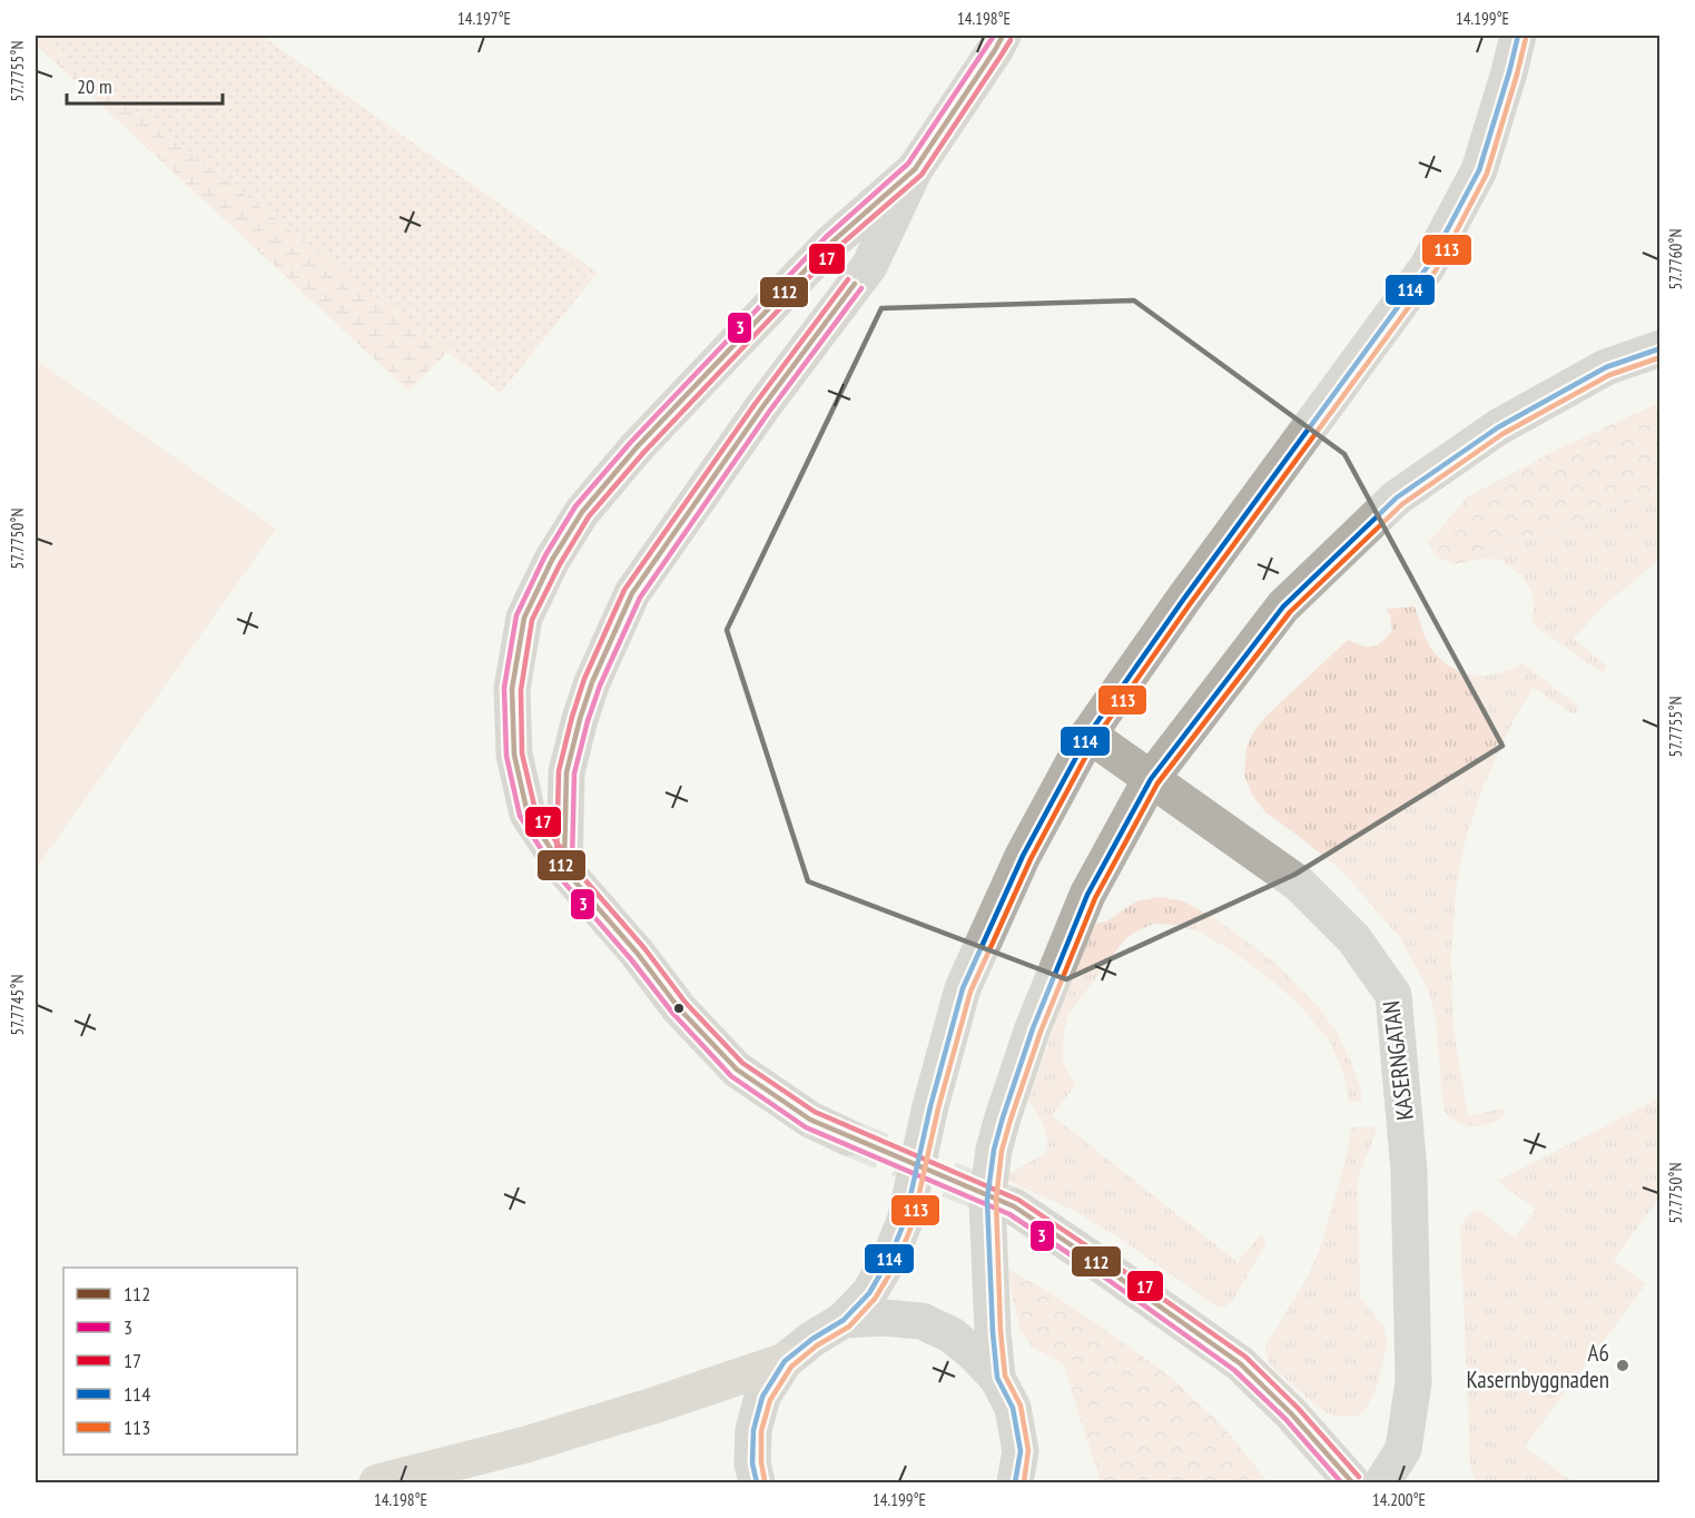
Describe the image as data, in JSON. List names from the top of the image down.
{
  "streets": {
    "street": ["KASERNGATAN"]
  },
  "places": ["A6 Kasernbyggnaden"],
  "lines": [
    "transit line 112",
    "transit line 3",
    "transit line 114",
    "transit line 113",
    "transit line 17"
  ],
  "legend": [
    "112",
    "3",
    "17",
    "114",
    "113"
  ],
  "scale_bar": "20 m",
  "coordinates": [
    "14.197°E",
    "14.198°E",
    "14.199°E",
    "57.7755°N",
    "57.7760°N",
    "57.7750°N",
    "57.7745°N",
    "14.200°E"
  ]
}
